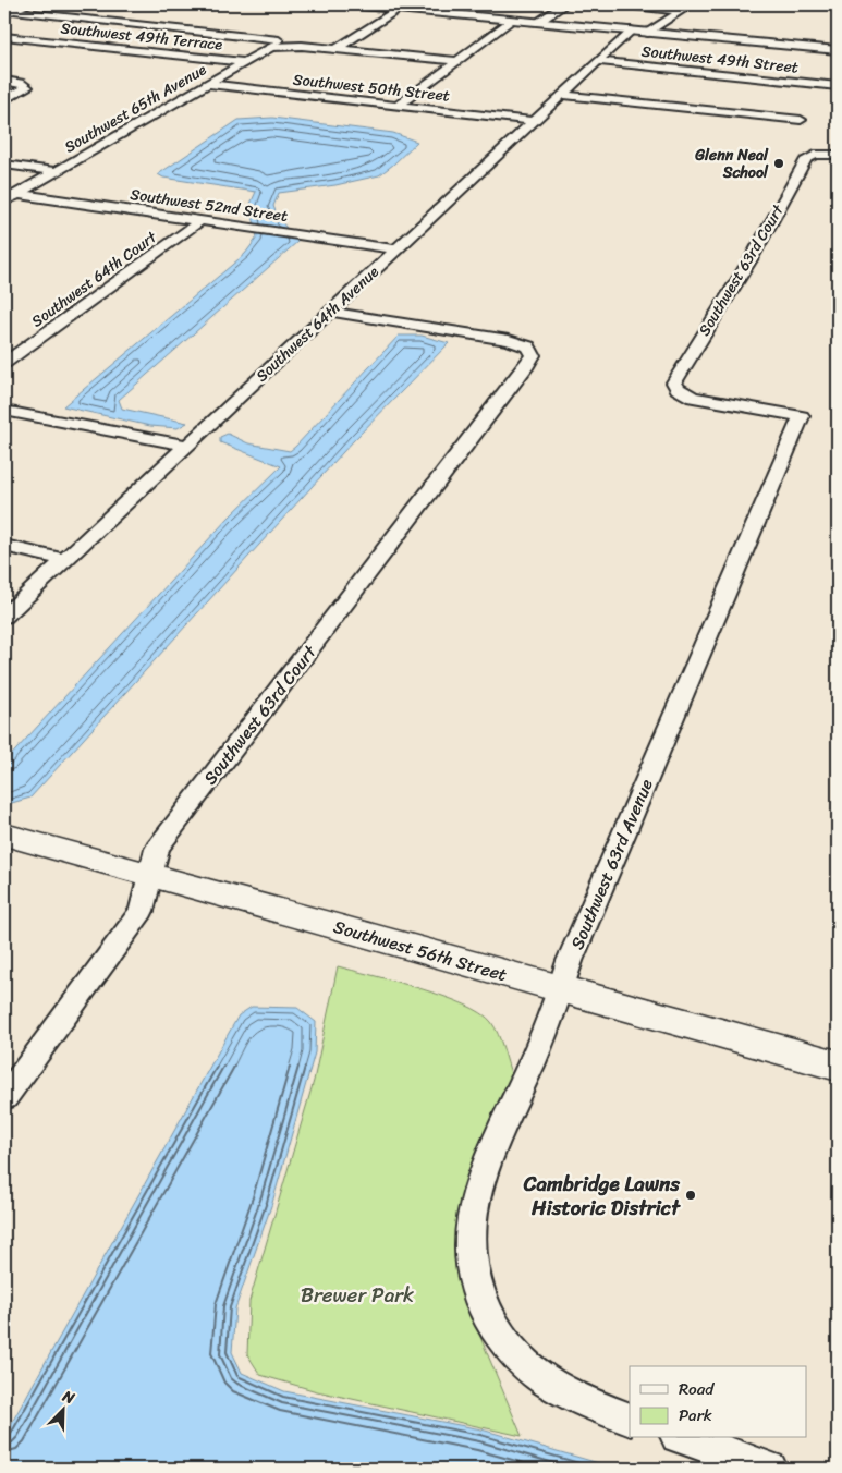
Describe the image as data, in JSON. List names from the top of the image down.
{
  "streets": {
    "main road": ["Southwest 56th Street"],
    "street": [
      "Southwest 49th Terrace",
      "Southwest 49th Street",
      "Southwest 50th Street",
      "Southwest 65th Avenue",
      "Southwest 52nd Street",
      "Southwest 63rd Court",
      "Southwest 64th Court",
      "Southwest 64th Avenue",
      "Southwest 63rd Avenue"
    ]
  },
  "crossings": [
    ["Southwest 49th Terrace", "Southwest 65th Avenue"],
    ["Southwest 49th Street", "Southwest 64th Avenue"],
    ["Southwest 50th Street", "Southwest 65th Avenue"],
    ["Southwest 50th Street", "Southwest 64th Avenue"],
    ["Southwest 65th Avenue", "Southwest 52nd Street"],
    ["Southwest 52nd Street", "Southwest 64th Court"],
    ["Southwest 52nd Street", "Southwest 64th Avenue"],
    ["Southwest 63rd Court", "Southwest 64th Avenue"],
    ["Southwest 63rd Court", "Southwest 63rd Avenue"],
    ["Southwest 63rd Court", "Southwest 56th Street"],
    ["Southwest 63rd Avenue", "Southwest 56th Street"]
  ],
  "parks": ["Brewer Park"],
  "places": ["Glenn Neal School", "Cambridge Lawns Historic District"],
  "legend": ["Road", "Park"],
  "north": "top right"
}
